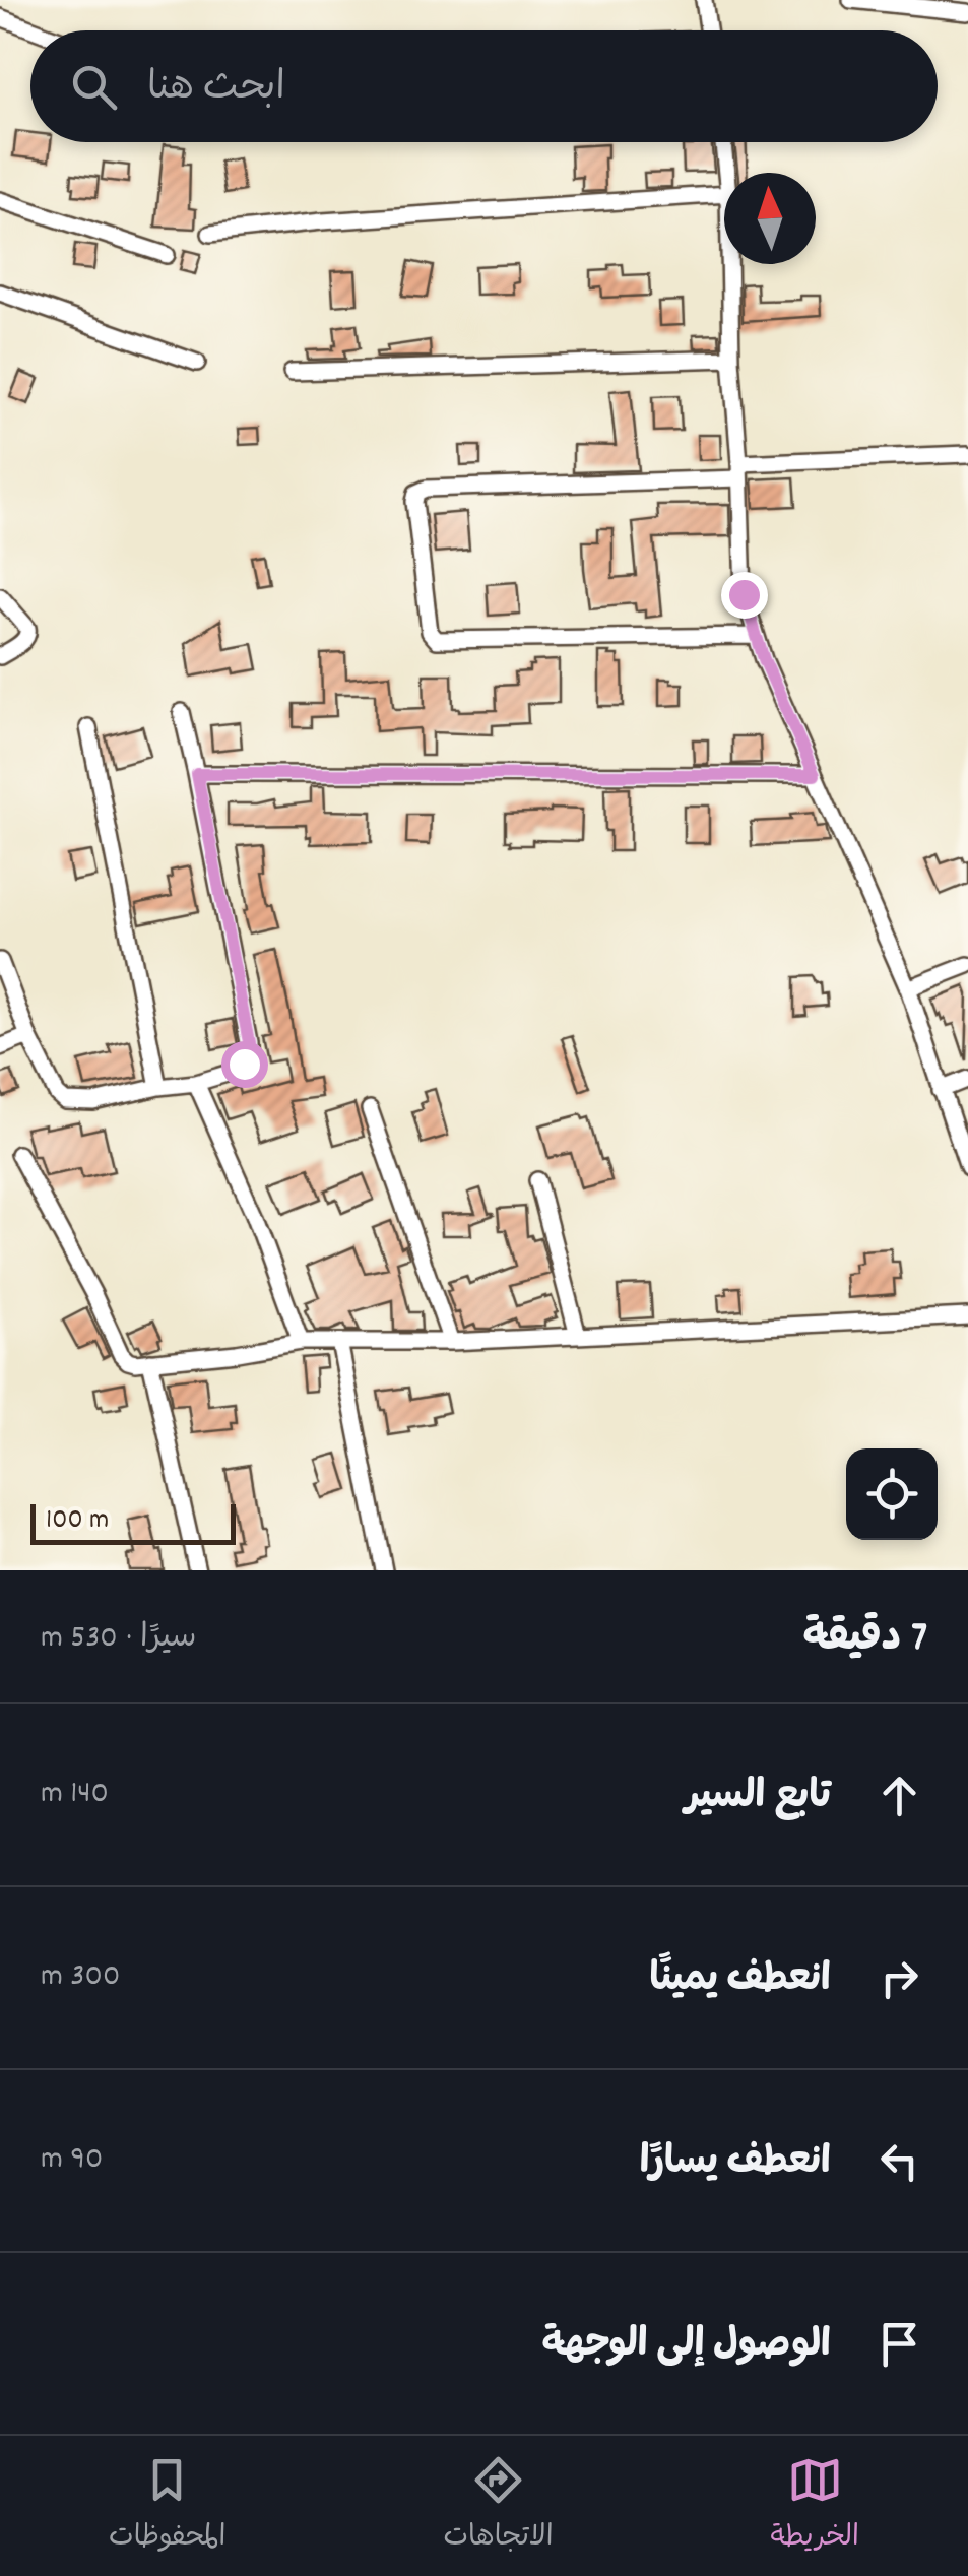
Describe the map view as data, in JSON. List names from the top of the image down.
{
  "scale_bar": "100 m",
  "north": "top",
  "page": {
    "search": "ابحث هنا",
    "scale": "100 m",
    "heading": ["7 دقيقة", "سيرًا · 530 m"],
    "list": [
      ["تابع السير", "140 m"],
      ["انعطف يمينًا", "300 m"],
      ["انعطف يسارًا", "90 m"],
      "الوصول إلى الوجهة"
    ],
    "nav": ["الخريطة", "الاتجاهات", "المحفوظات"]
  }
}
